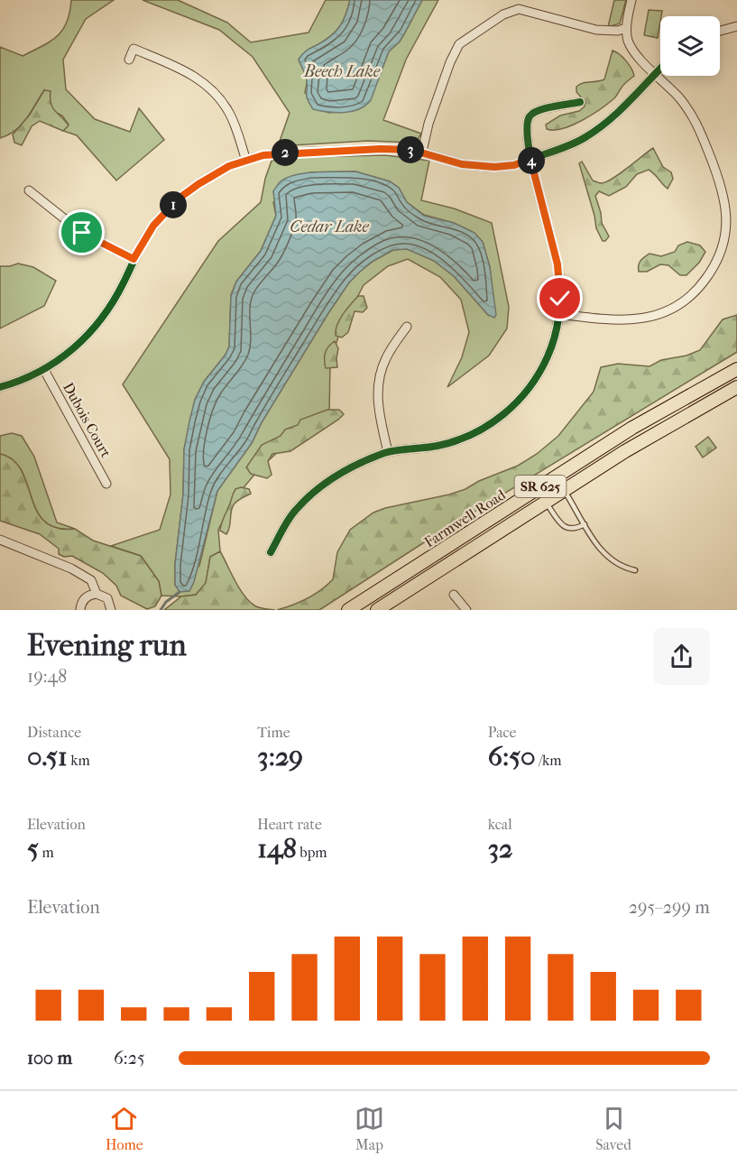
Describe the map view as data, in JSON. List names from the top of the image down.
{
  "streets": {
    "main road": ["SR 625", "Farmwell Road"],
    "street": ["Dubois Court"]
  },
  "water": ["Beech Lake", "Cedar Lake"],
  "page": {
    "pins": [
      "3",
      "2",
      "4",
      "1"
    ],
    "heading": ["Evening run", "19:48"],
    "stats": [
      ["Distance", "0.51 km"],
      ["Time", "3:29"],
      ["Pace", "6:50 /km"],
      ["Elevation", "5 m"],
      ["Heart rate", "148 bpm"],
      ["kcal", "32"]
    ],
    "chart": ["Elevation", "295–299 m"],
    "list": [
      {
        "name": "100 m",
        "note": "6:25"
      }
    ],
    "tabs": ["Home", "Map", "Saved"]
  }
}
